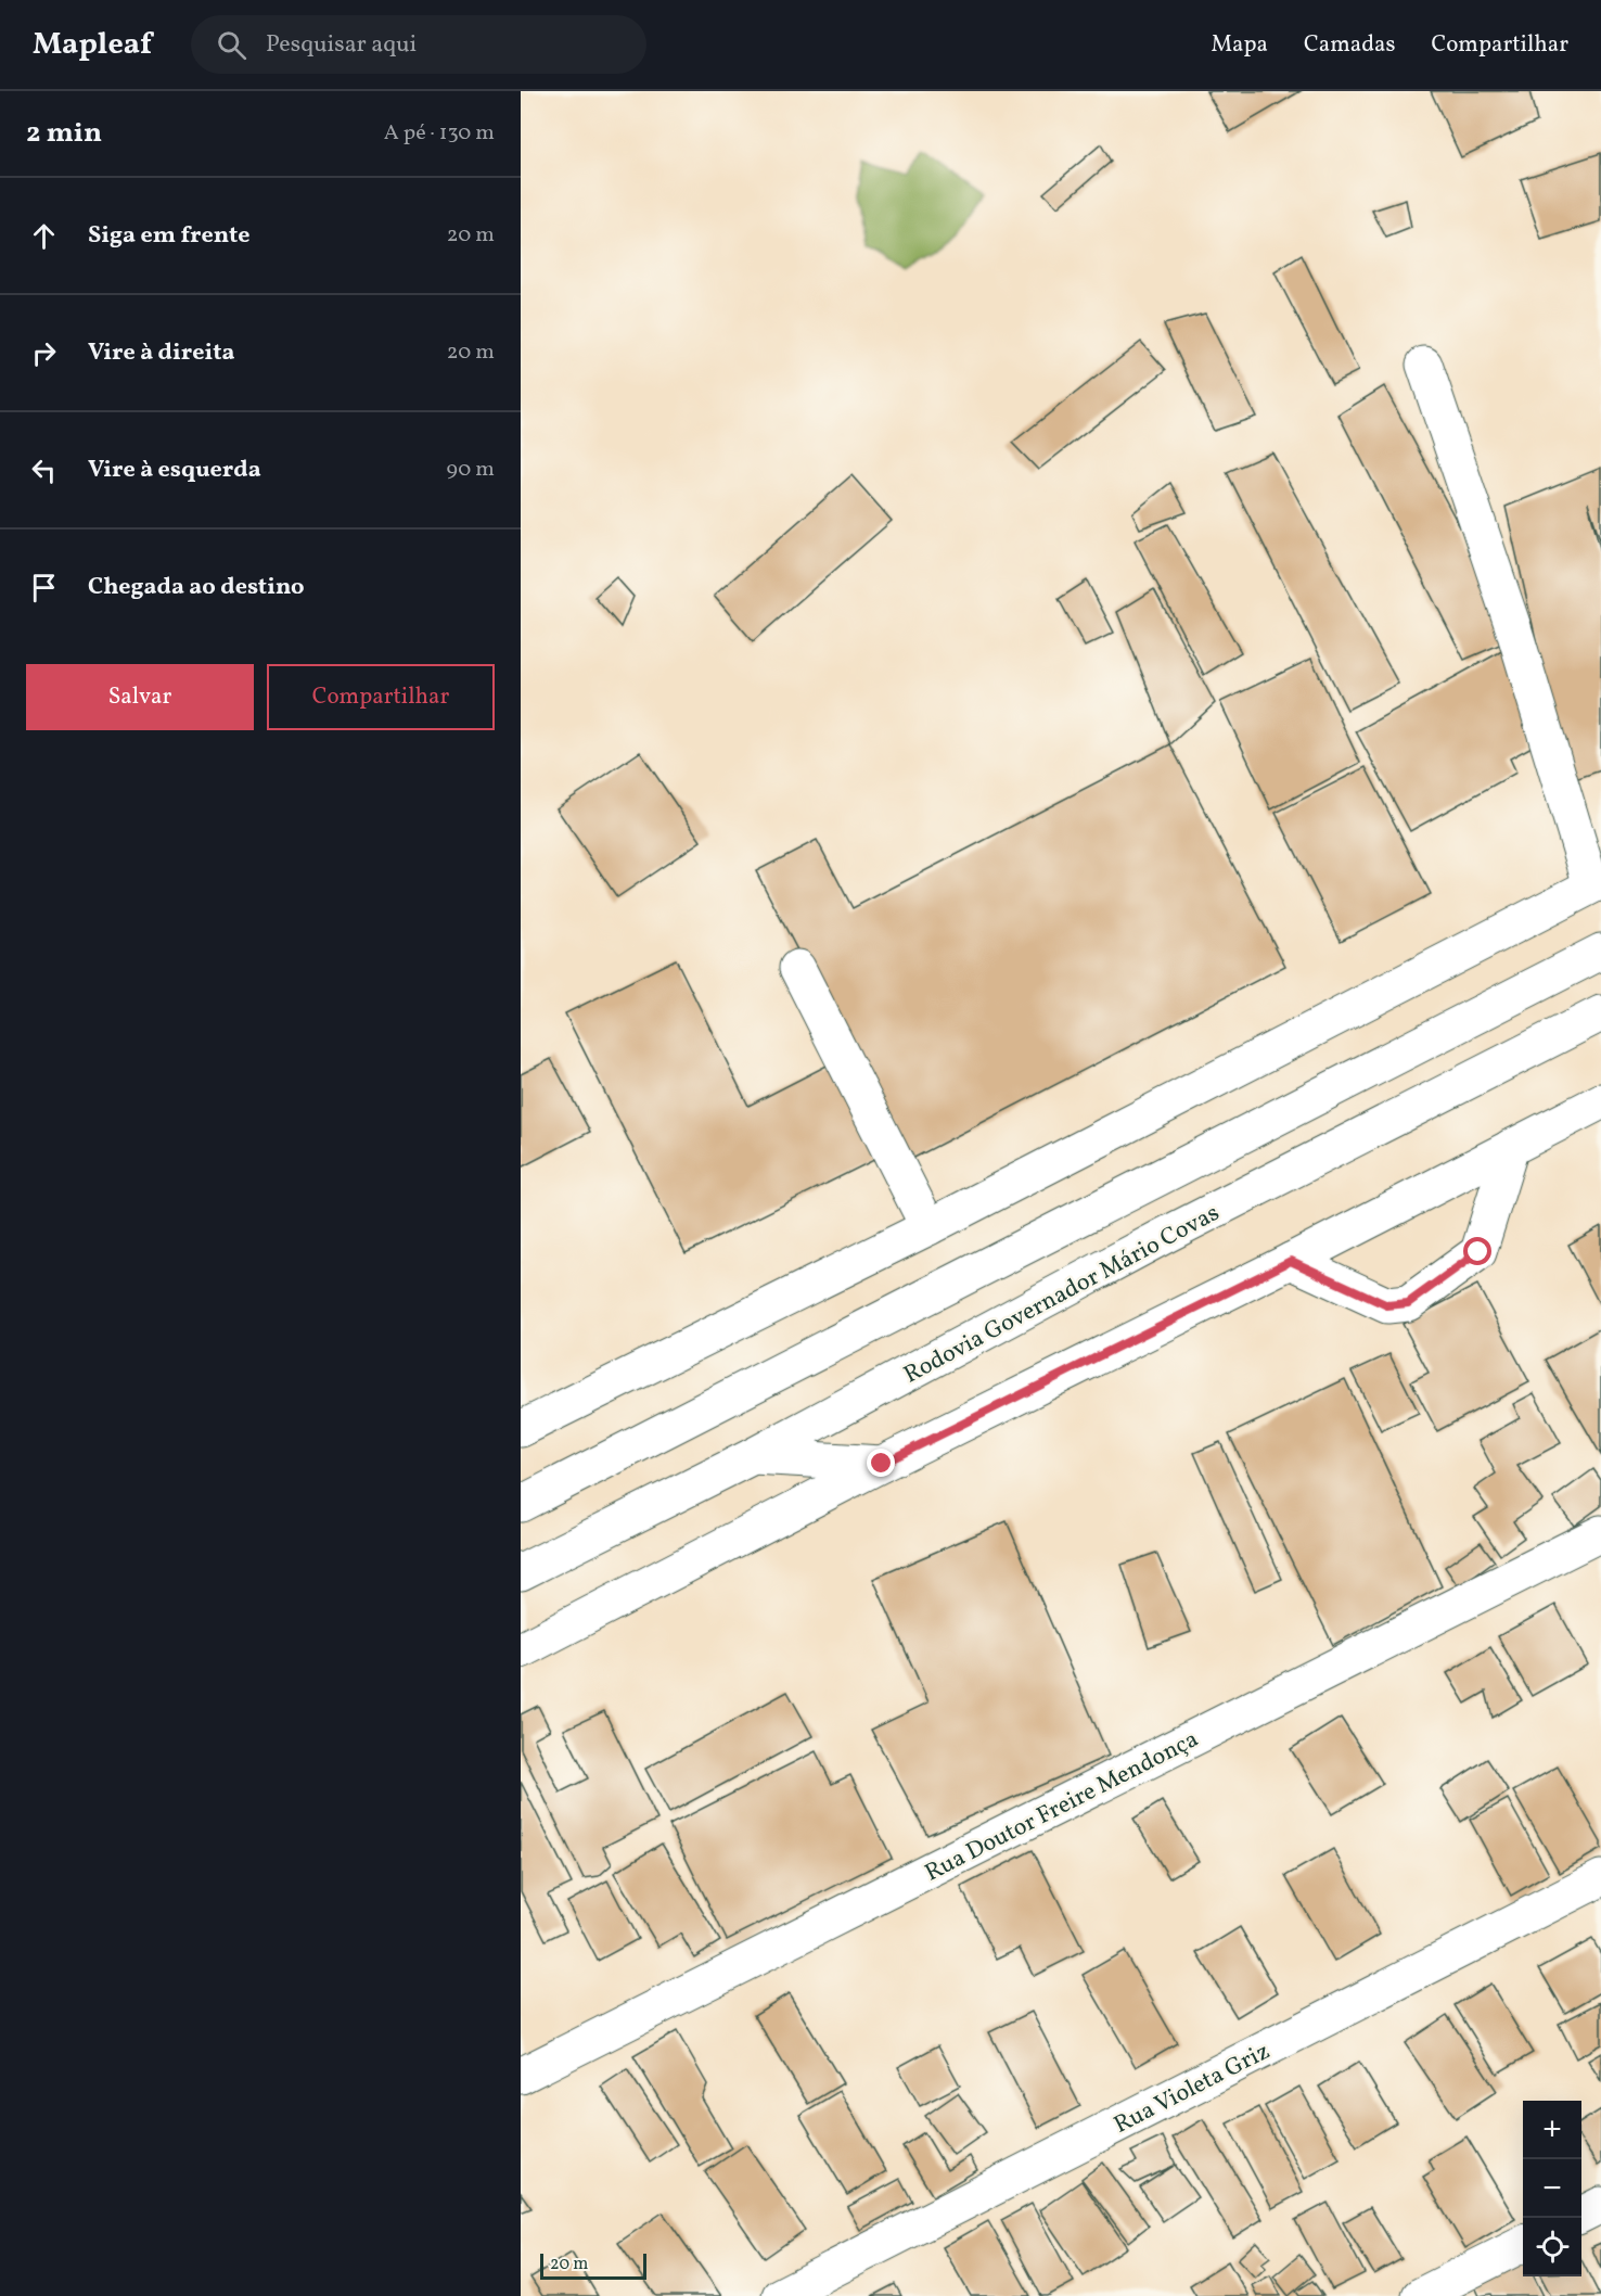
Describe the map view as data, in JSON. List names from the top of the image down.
{
  "streets": {
    "main road": ["Rodovia Governador Mário Covas", "Rua Doutor Freire Mendonça", "Rua Violeta Griz"]
  },
  "scale_bar": "20 m",
  "page": {
    "header": "Mapleaf",
    "search": "Pesquisar aqui",
    "nav": ["Mapa", "Camadas", "Compartilhar"],
    "heading": ["2 min", "A pé · 130 m"],
    "list": [
      ["Siga em frente", "20 m"],
      ["Vire à direita", "20 m"],
      ["Vire à esquerda", "90 m"],
      "Chegada ao destino"
    ],
    "buttons": ["Salvar", "Compartilhar"],
    "map_buttons": ["+", "−"],
    "scale": "20 m"
  }
}
